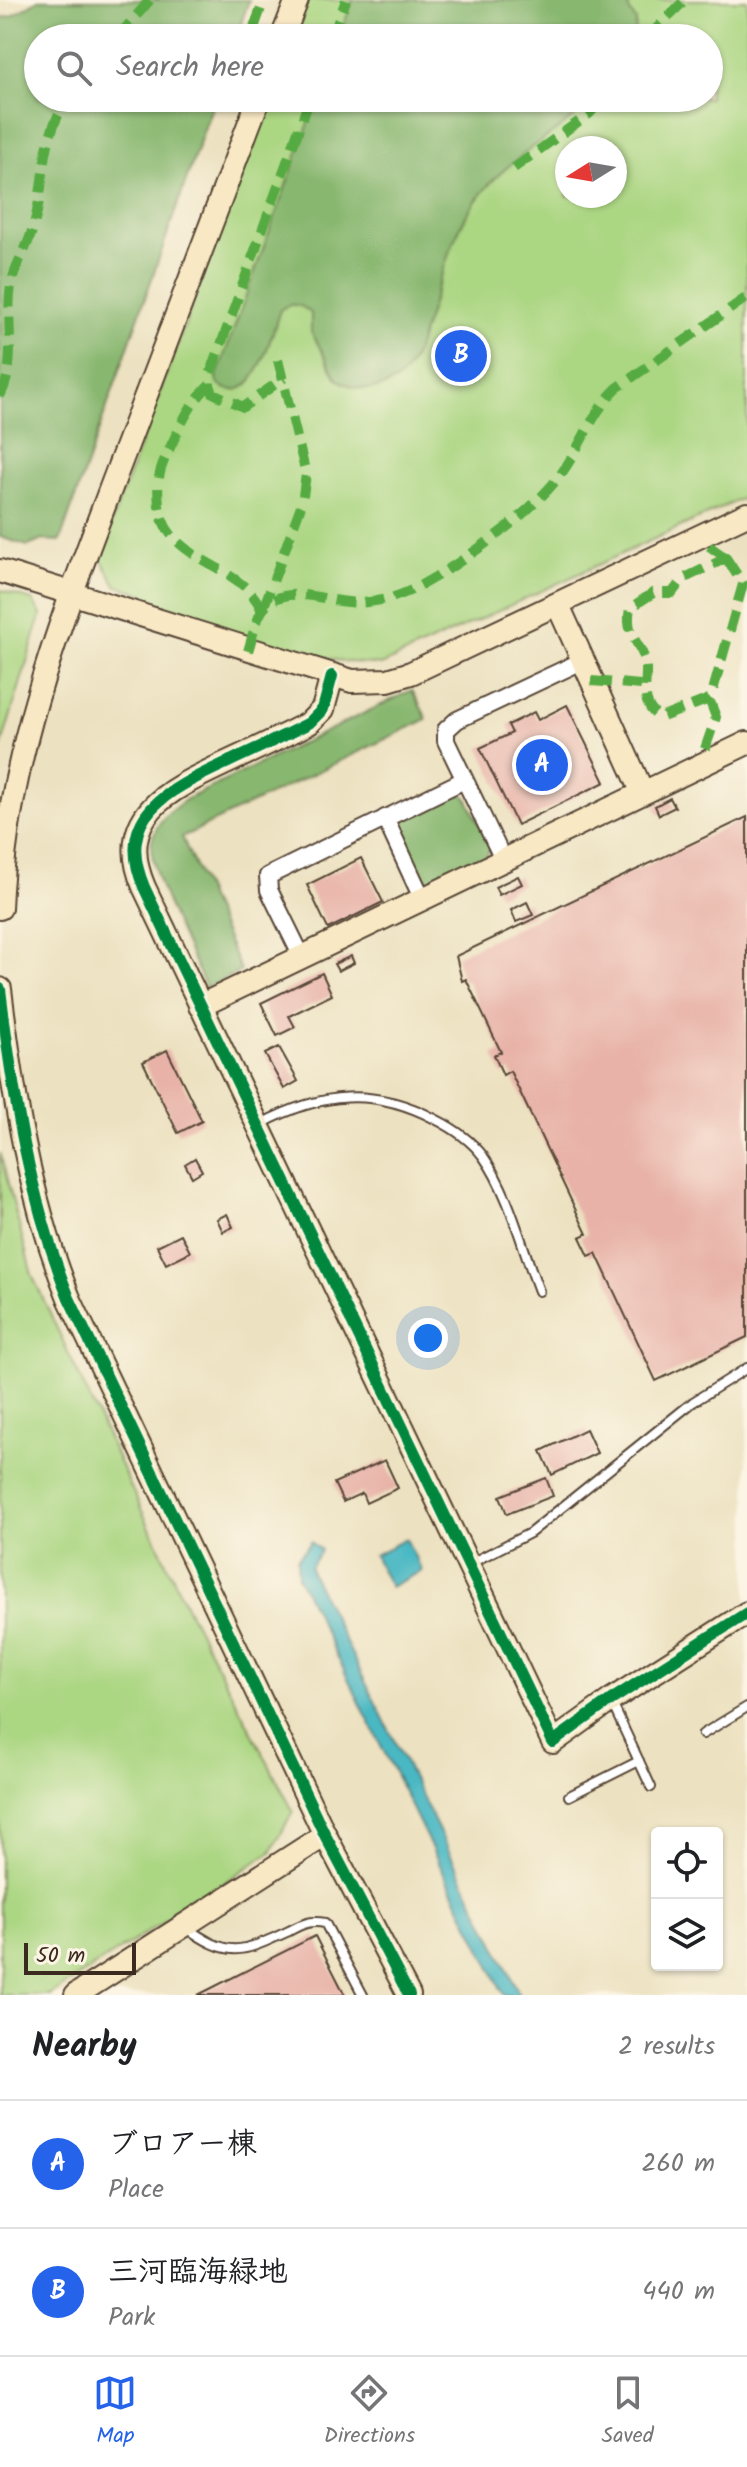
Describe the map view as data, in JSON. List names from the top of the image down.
{
  "scale_bar": "50 m",
  "north": "left",
  "page": {
    "search": "Search here",
    "pins": ["B", "A"],
    "scale": "50 m",
    "heading": ["Nearby", "2 results"],
    "list": [
      {
        "mark": "A",
        "name": "ブロアー棟",
        "note": "Place",
        "value": "260 m"
      },
      {
        "mark": "B",
        "name": "三河臨海緑地",
        "note": "Park",
        "value": "440 m"
      }
    ],
    "nav": ["Map", "Directions", "Saved"]
  }
}
